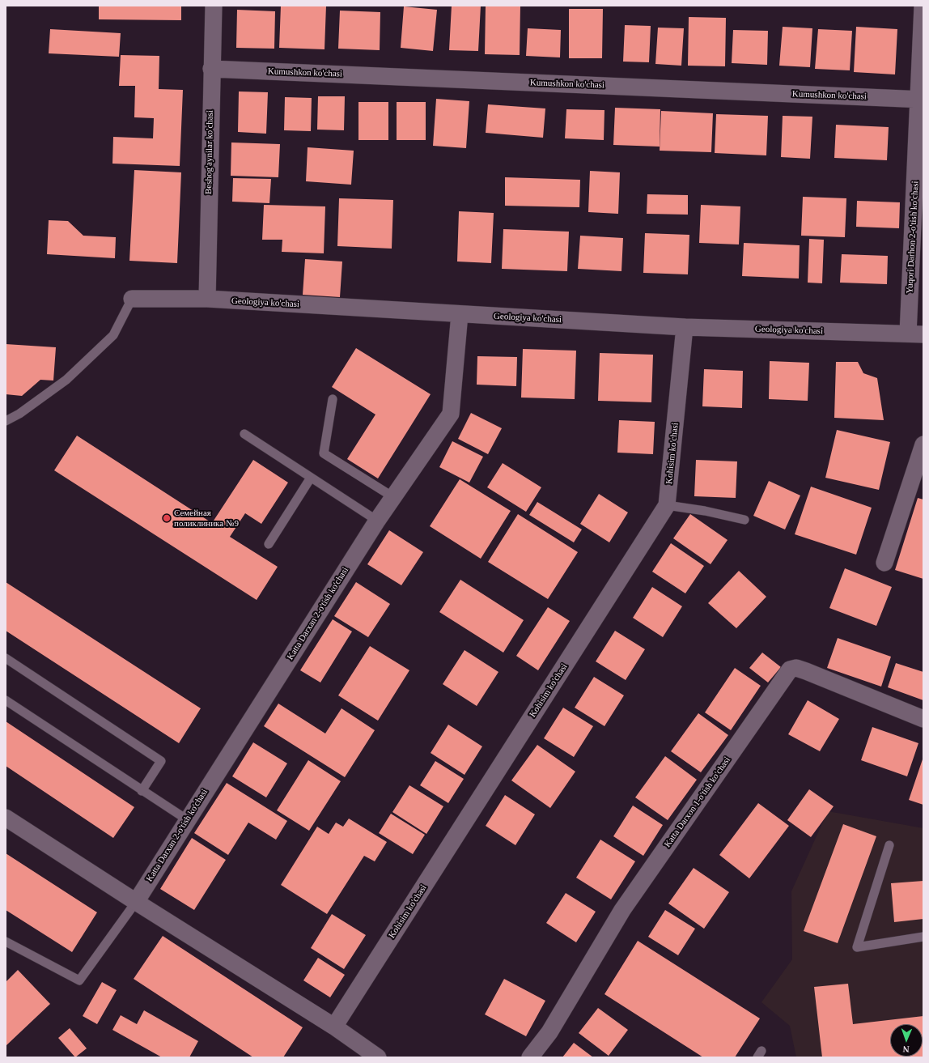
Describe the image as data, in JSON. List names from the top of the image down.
{
  "streets": {
    "street": [
      "Kumushkon ko'chasi",
      "Beshog'aynilar ko'chasi",
      "Yuqori Darhon 2-o'tish ko'chasi",
      "Geologiya ko'chasi",
      "Kohisim ko'chasi",
      "Katta Darxan 2-o'tish ko'chasi",
      "Katta Darxon 1-o'tish ko'chasi"
    ]
  },
  "crossings": [
    ["Kumushkon ko'chasi", "Beshog'aynilar ko'chasi"],
    ["Kumushkon ko'chasi", "Yuqori Darhon 2-o'tish ko'chasi"],
    ["Beshog'aynilar ko'chasi", "Geologiya ko'chasi"],
    ["Yuqori Darhon 2-o'tish ko'chasi", "Geologiya ko'chasi"],
    ["Geologiya ko'chasi", "Kohisim ko'chasi"],
    ["Geologiya ko'chasi", "Katta Darxan 2-o'tish ko'chasi"]
  ],
  "places": ["Семейная поликлиника №9"],
  "north": "bottom"
}
